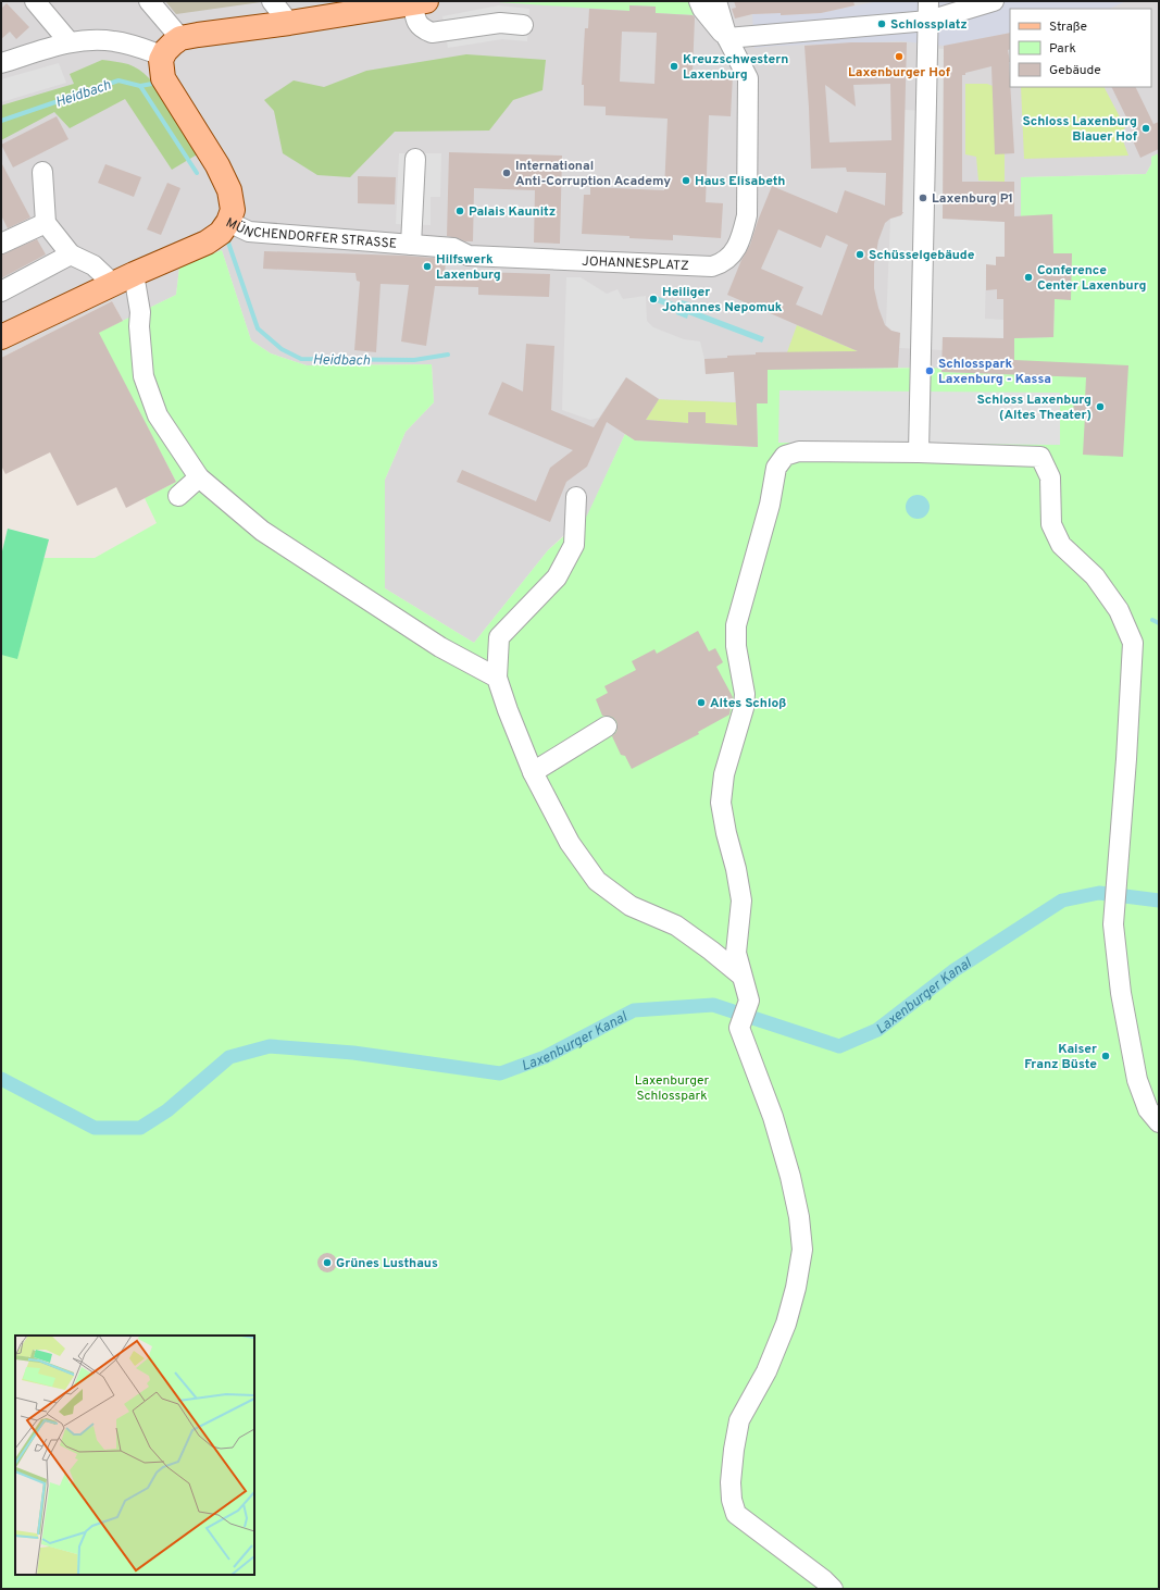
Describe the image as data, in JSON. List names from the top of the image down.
{
  "streets": {
    "main road": ["MÜNCHENDORFER STRASSE"],
    "street": ["JOHANNESPLATZ"]
  },
  "crossings": [
    ["MÜNCHENDORFER STRASSE", "JOHANNESPLATZ"]
  ],
  "water": ["Heidbach", "Laxenburger Kanal"],
  "parks": ["Laxenburger Schlosspark"],
  "places": [
    "Schlossplatz",
    "Laxenburger Hof",
    "Kreuzschwestern Laxenburg",
    "Schloss Laxenburg Blauer Hof",
    "International Anti-Corruption Academy",
    "Haus Elisabeth",
    "Laxenburg P1",
    "Palais Kaunitz",
    "Schüsselgebäude",
    "Hilfswerk Laxenburg",
    "Conference Center Laxenburg",
    "Heiliger Johannes Nepomuk",
    "Schlosspark Laxenburg - Kassa",
    "Schloss Laxenburg (Altes Theater)",
    "Altes Schloß",
    "Kaiser Franz Büste",
    "Grünes Lusthaus"
  ],
  "legend": ["Straße", "Park", "Gebäude"]
}
